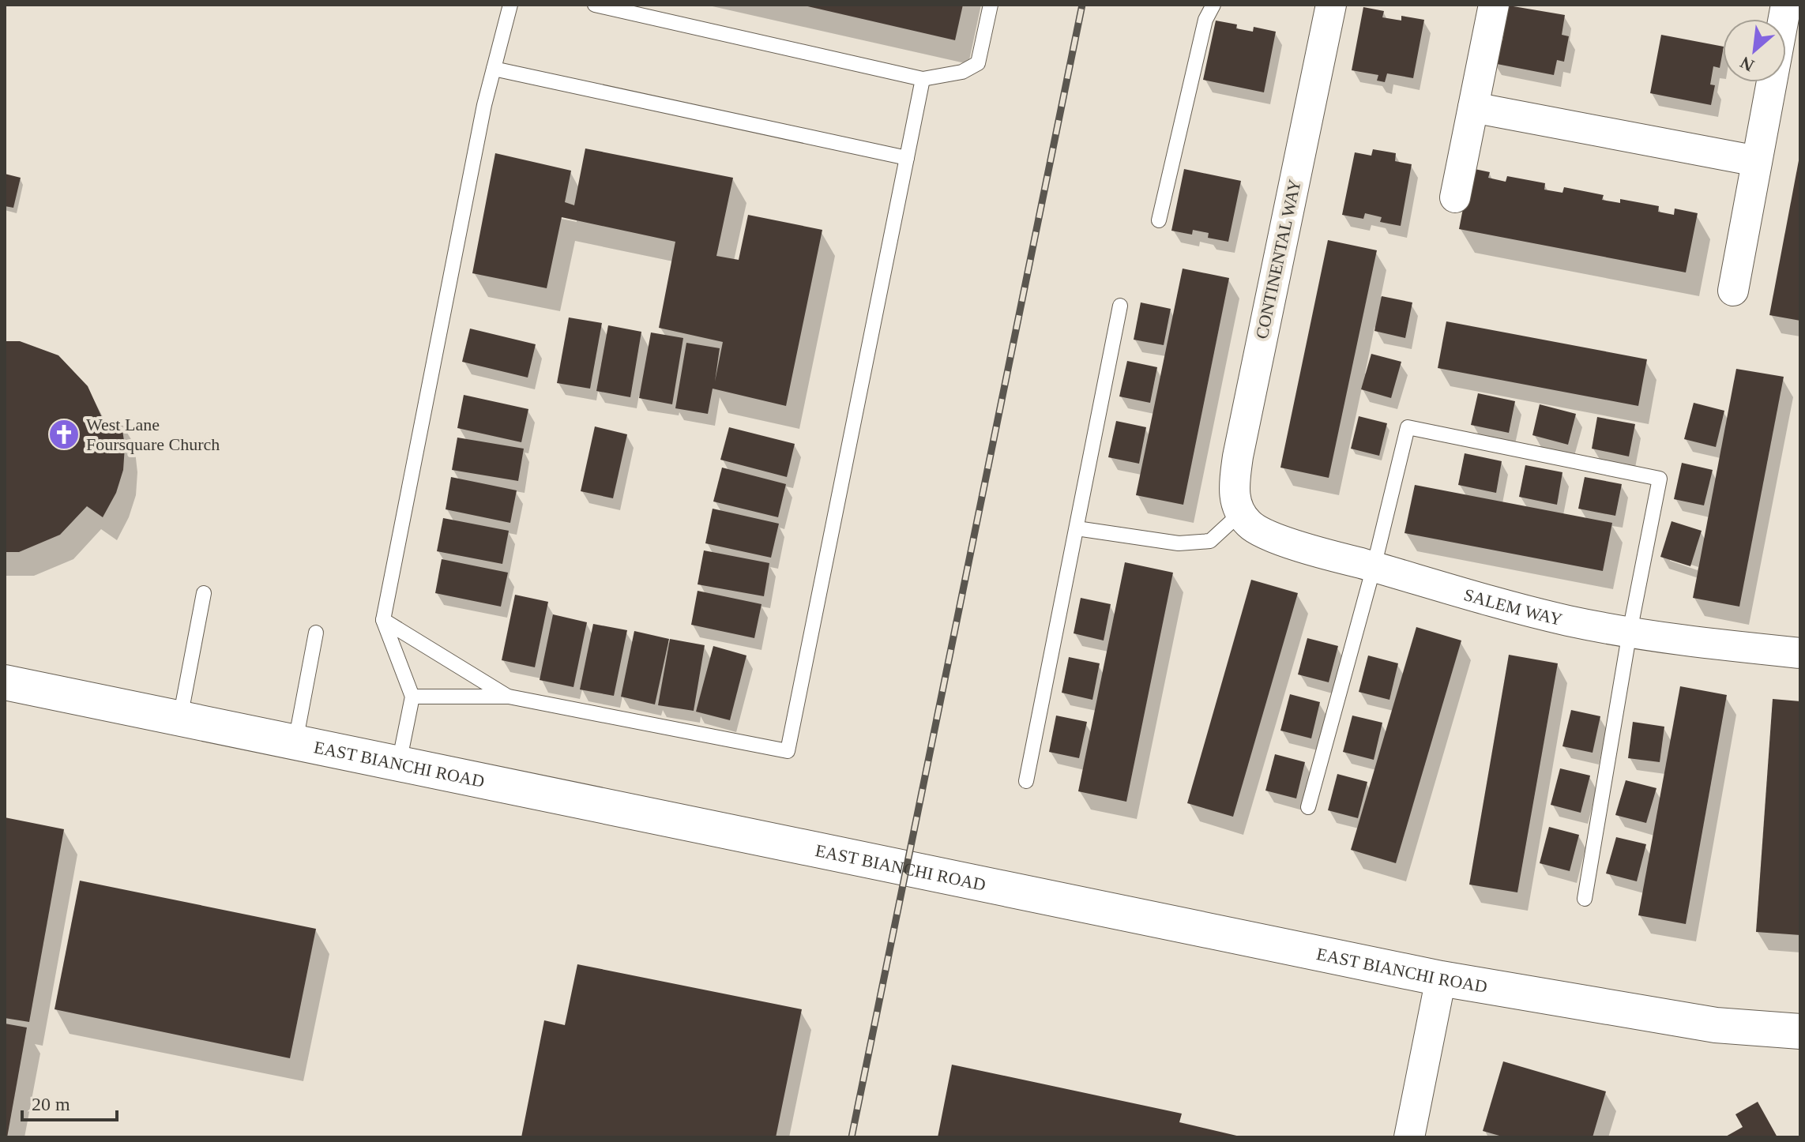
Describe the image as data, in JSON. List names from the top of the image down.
{
  "streets": {
    "street": ["CONTINENTAL WAY", "SALEM WAY", "EAST BIANCHI ROAD"]
  },
  "crossings": [
    ["CONTINENTAL WAY", "SALEM WAY"]
  ],
  "places": {
    "church": ["West Lane Foursquare Church"]
  },
  "scale_bar": "20 m",
  "north": "bottom left"
}
